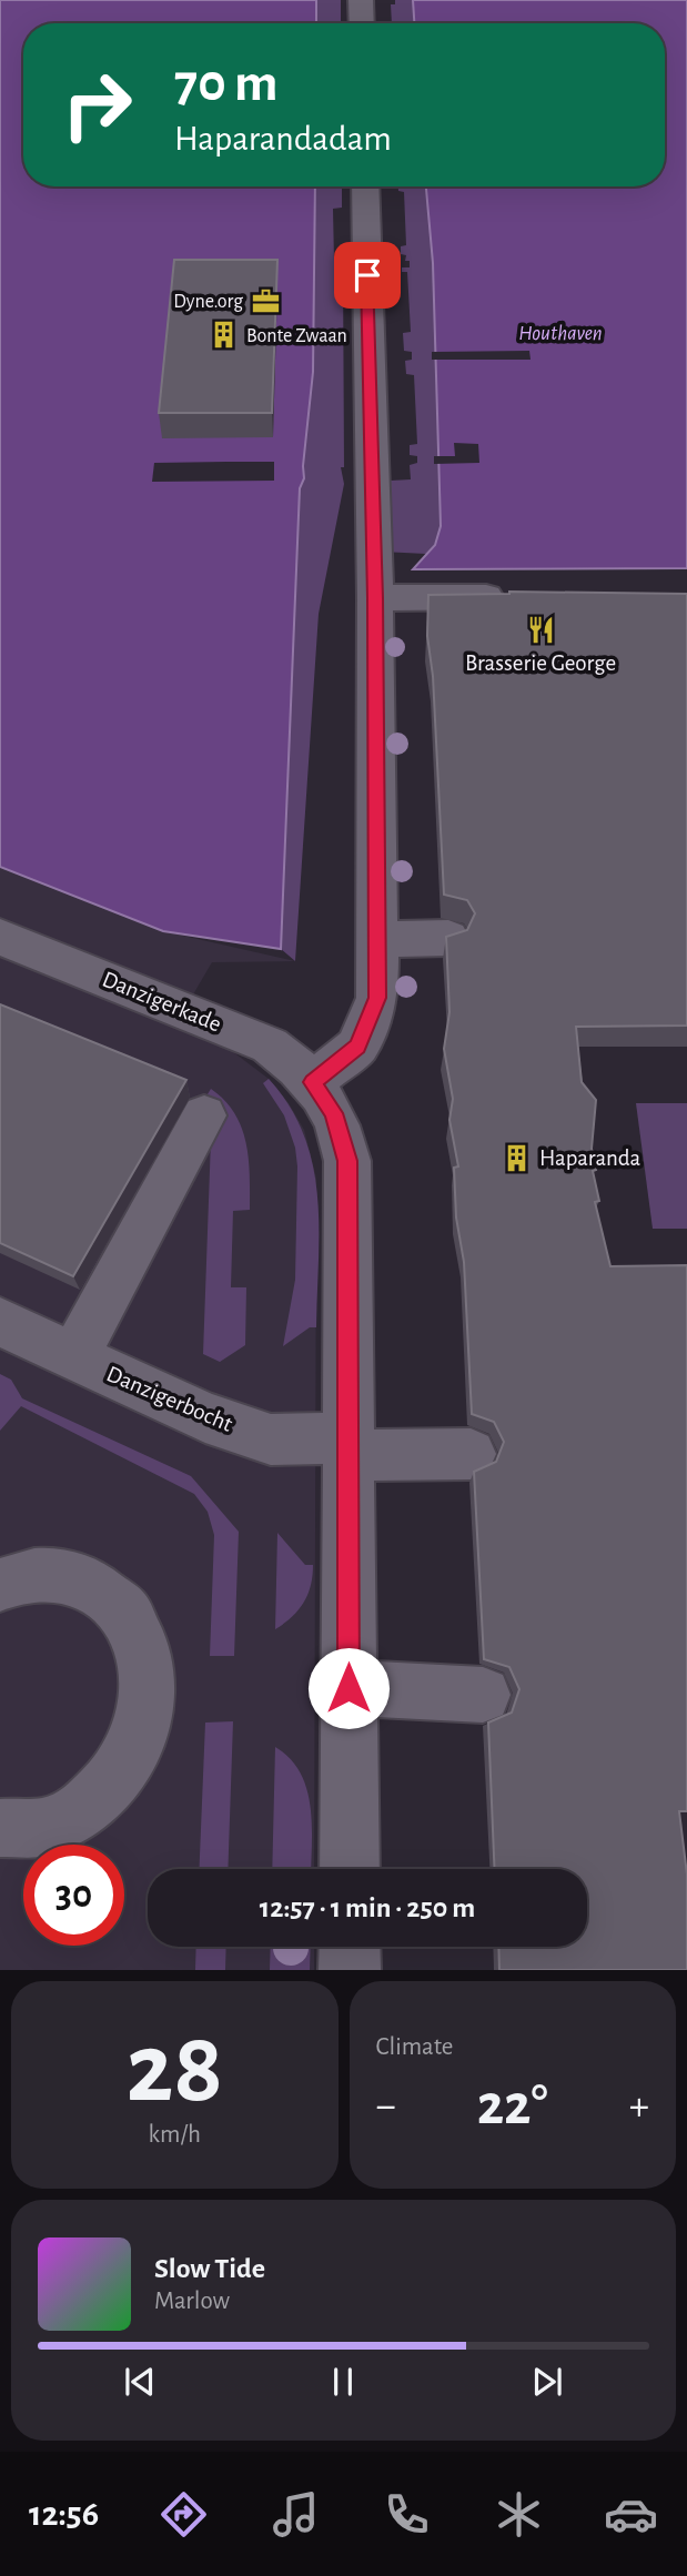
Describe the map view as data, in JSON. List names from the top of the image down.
{
  "streets": {
    "street": ["Danzigerkade", "Danzigerbocht"]
  },
  "crossings": [
    ["Danzigerkade", "Danzigerbocht"]
  ],
  "water": ["Houthaven"],
  "places": {
    "office": ["Dyne.org"],
    "building": ["Bonte Zwaan", "Haparanda"],
    "restaurant": ["Brasserie George"]
  },
  "page": {
    "turn": ["70 m", "Haparandadam"],
    "limit": "30",
    "trip": "12:57 · 1 min · 250 m",
    "tile": [
      ["28", "km/h"],
      "Climate"
    ],
    "heat": ["−", "22°", "+"],
    "song": ["Slow Tide", "Marlow"],
    "tabs": "12:56"
  }
}
